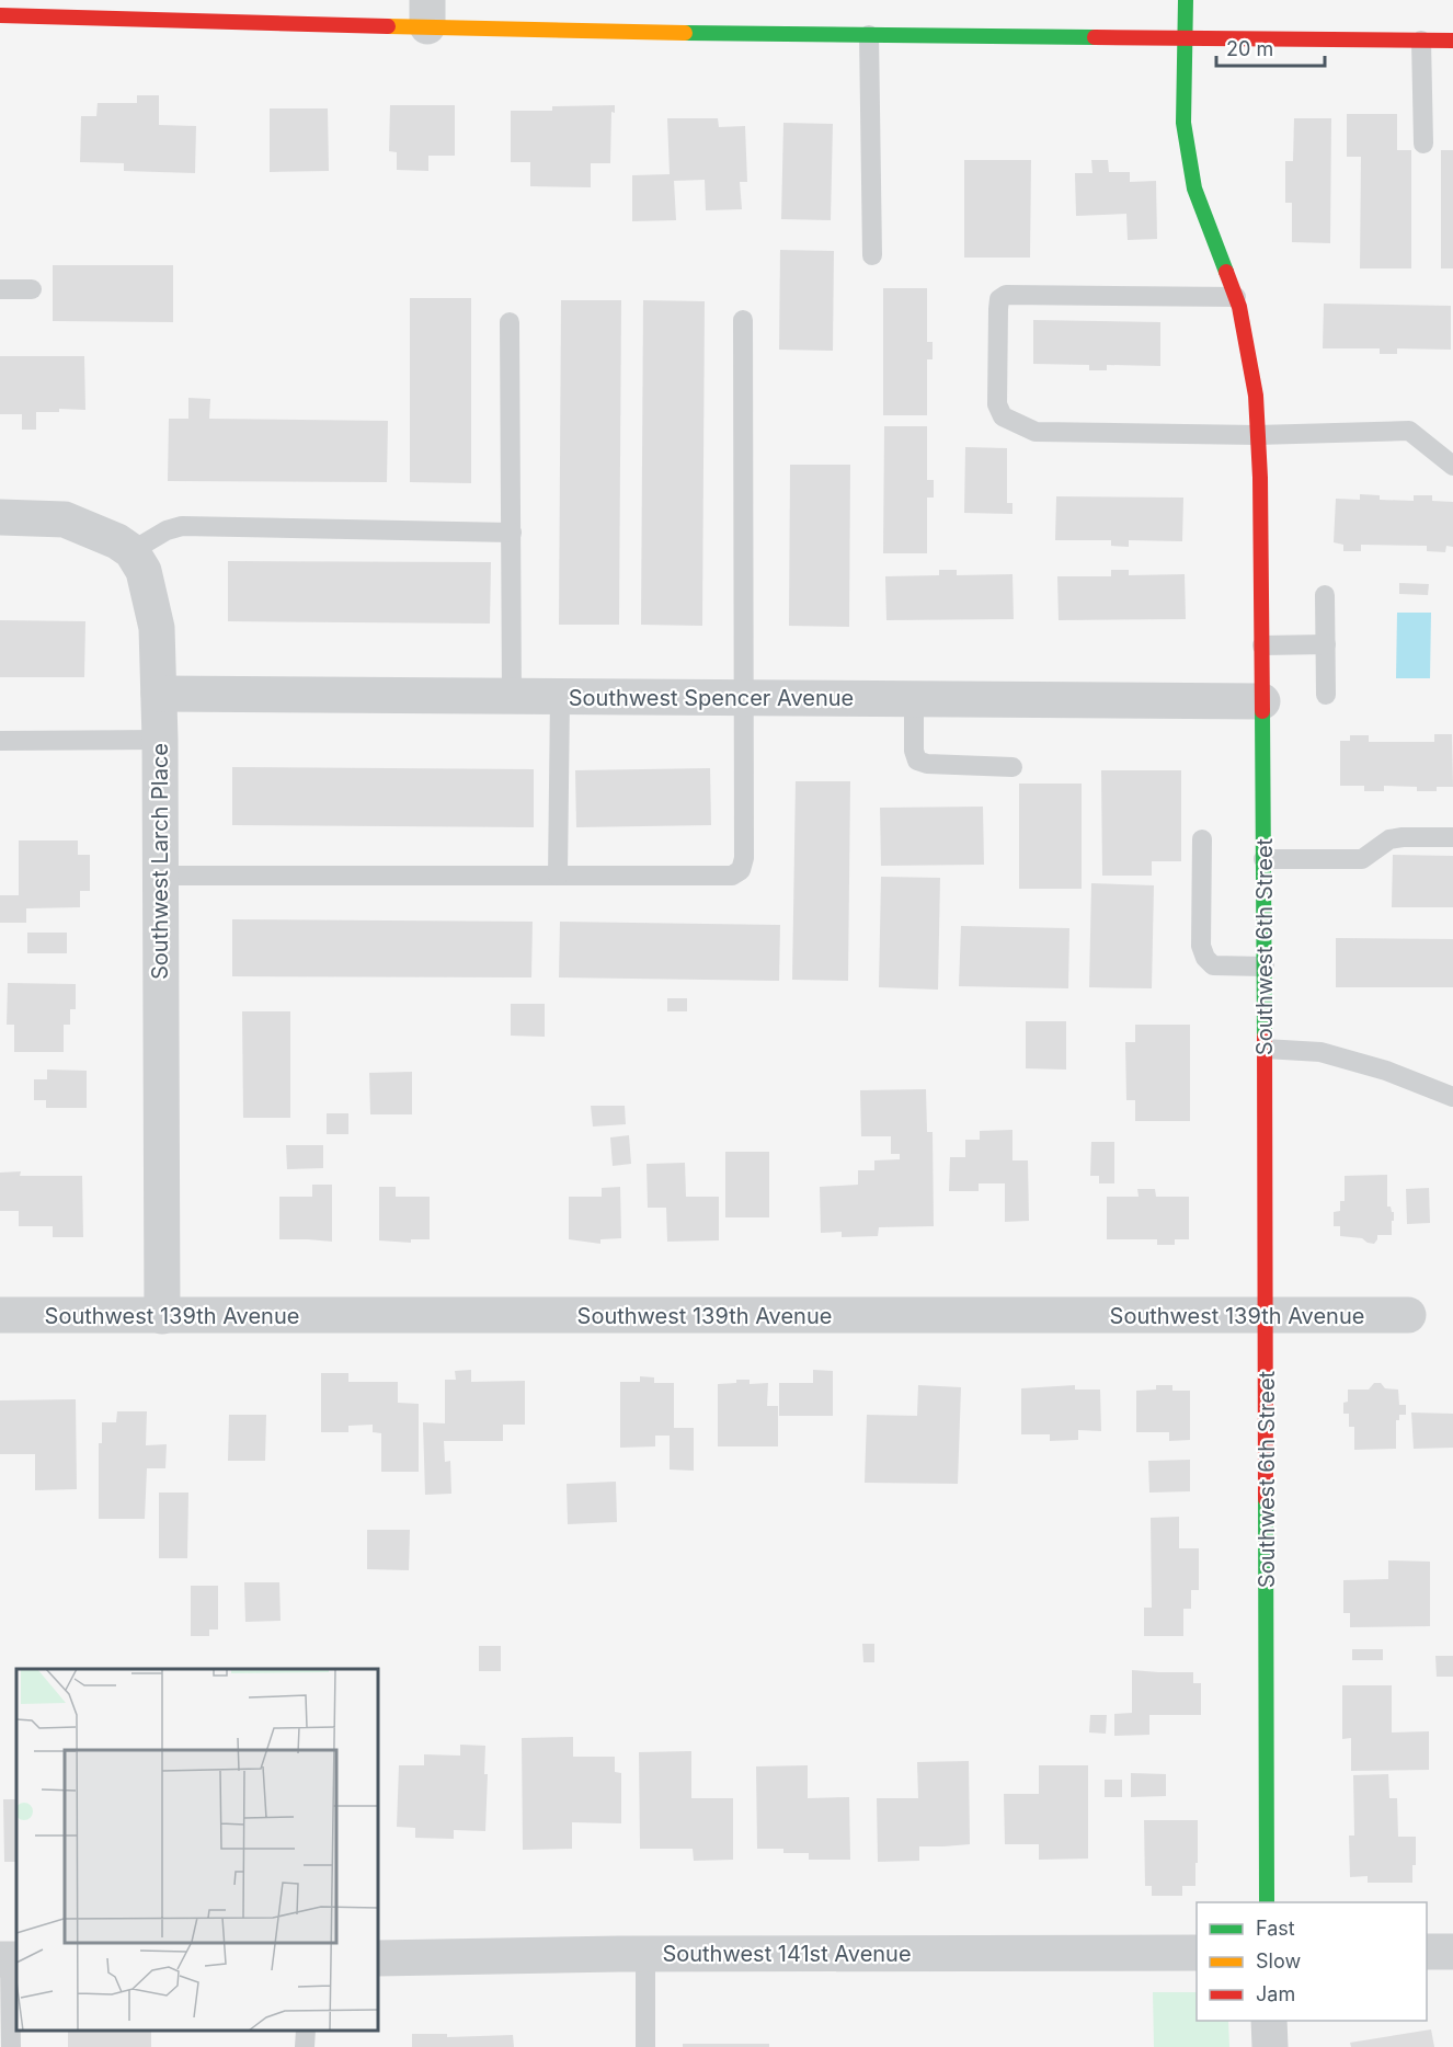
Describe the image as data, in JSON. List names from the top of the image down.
{
  "streets": {
    "street": [
      "Southwest Spencer Avenue",
      "Southwest Larch Place",
      "Southwest 6th Street",
      "Southwest 139th Avenue",
      "Southwest 141st Avenue"
    ]
  },
  "crossings": [
    ["Southwest Spencer Avenue", "Southwest Larch Place"],
    ["Southwest Spencer Avenue", "Southwest 6th Street"],
    ["Southwest Larch Place", "Southwest 139th Avenue"],
    ["Southwest 6th Street", "Southwest 139th Avenue"]
  ],
  "legend": ["Fast", "Slow", "Jam"],
  "scale_bar": "20 m"
}
